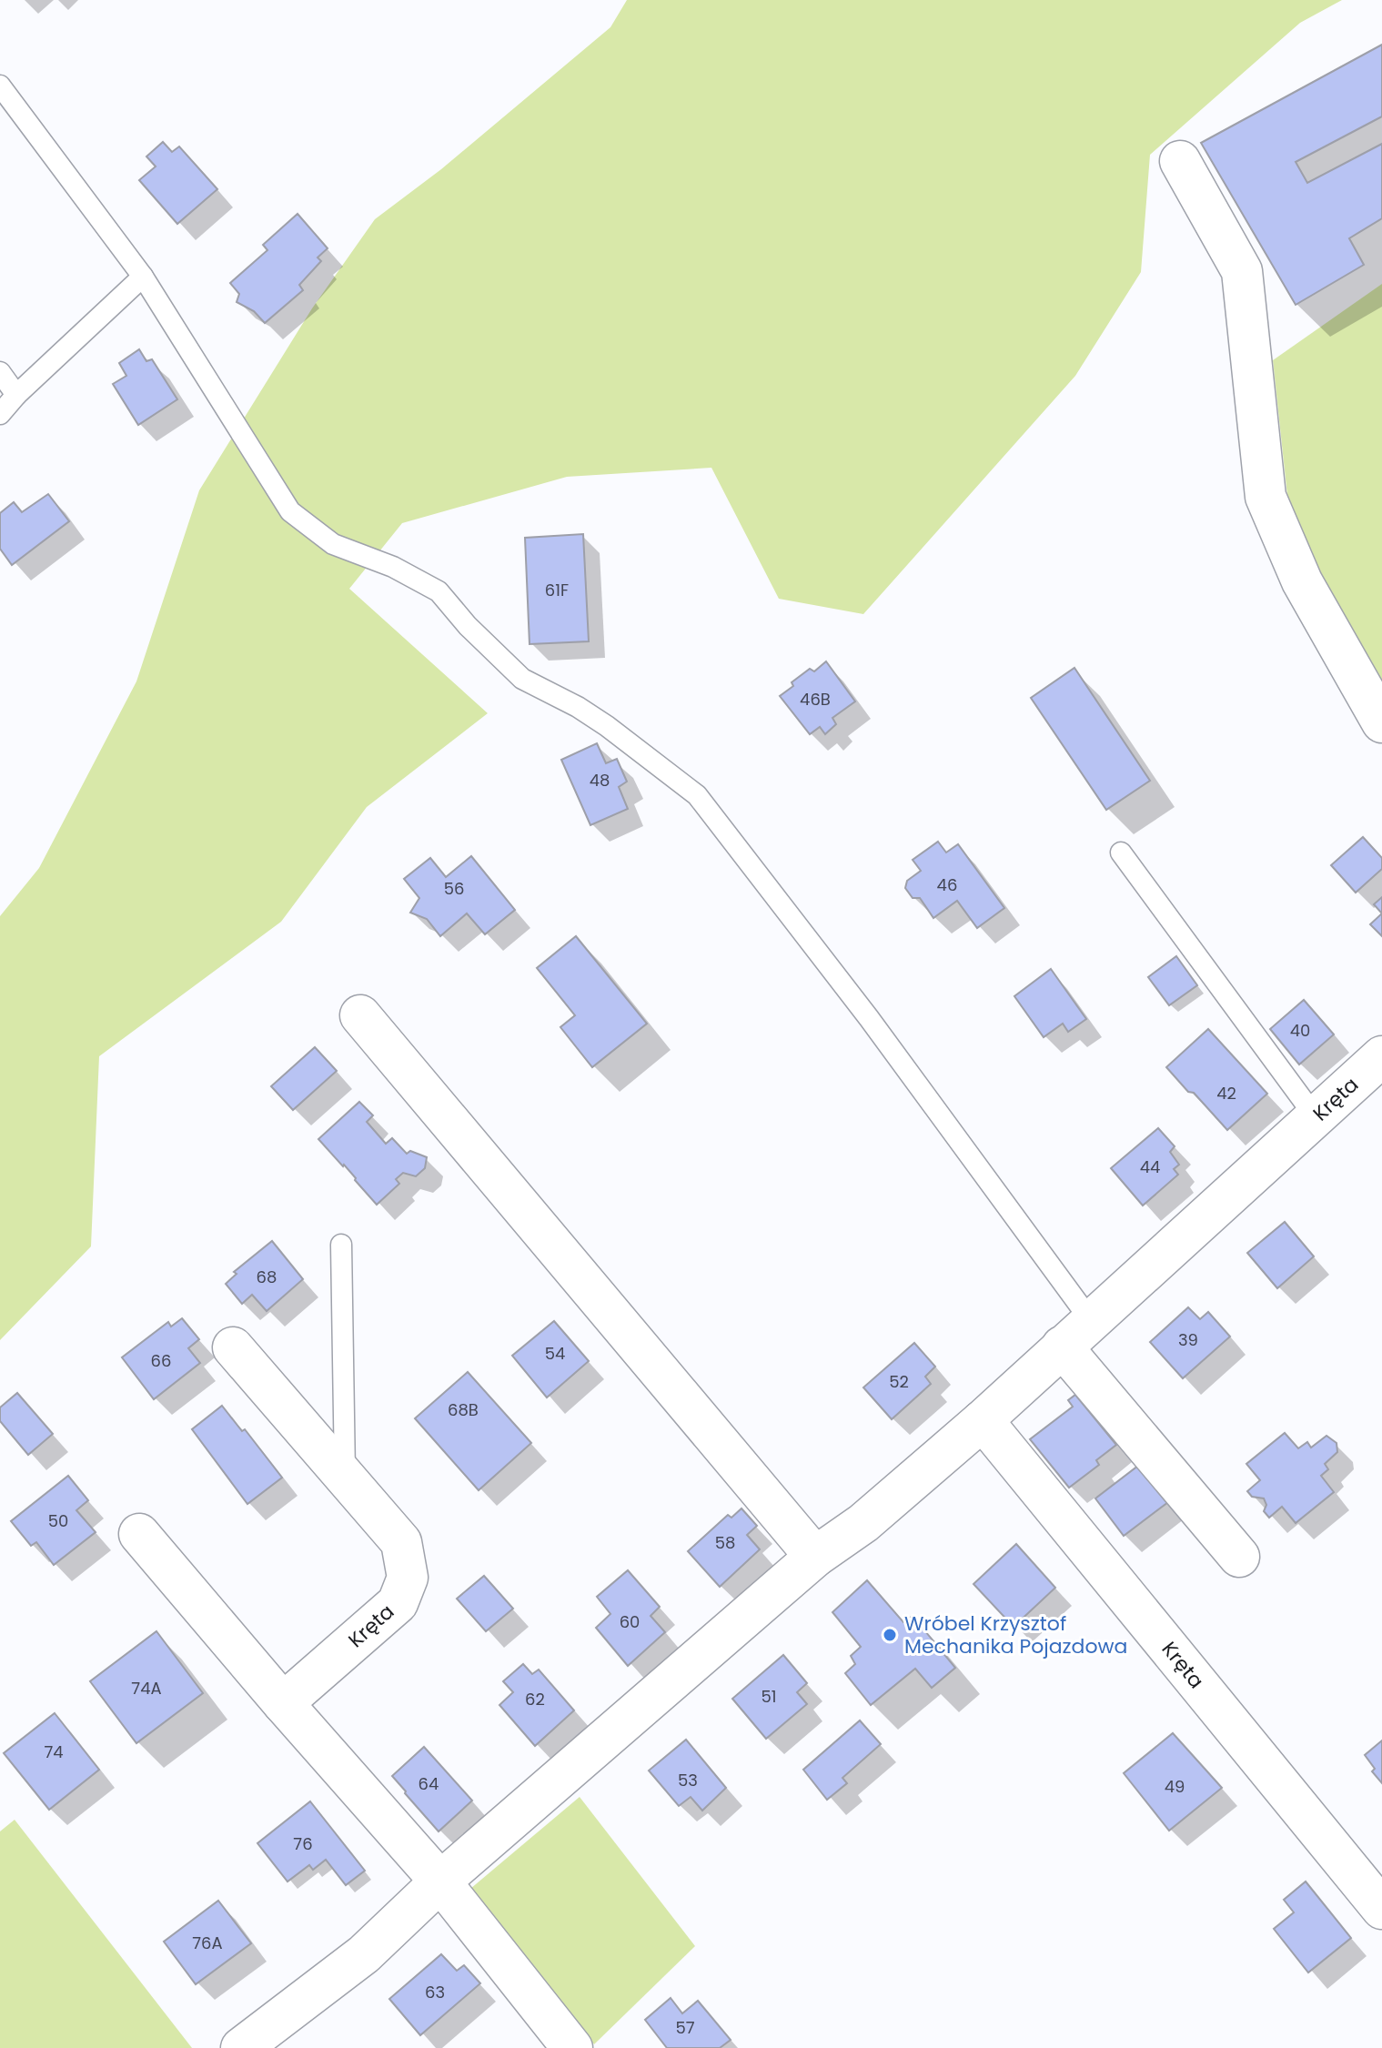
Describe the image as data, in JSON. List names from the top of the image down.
{
  "streets": {
    "street": ["Kręta"]
  },
  "places": ["Wróbel Krzysztof Mechanika Pojazdowa"],
  "house_numbers": [
    "61F",
    "46B",
    "48",
    "46",
    "56",
    "40",
    "42",
    "44",
    "68",
    "39",
    "54",
    "66",
    "52",
    "68B",
    "50",
    "58",
    "60",
    "74A",
    "51",
    "62",
    "74",
    "53",
    "64",
    "49",
    "76",
    "76A",
    "63",
    "57"
  ]
}
